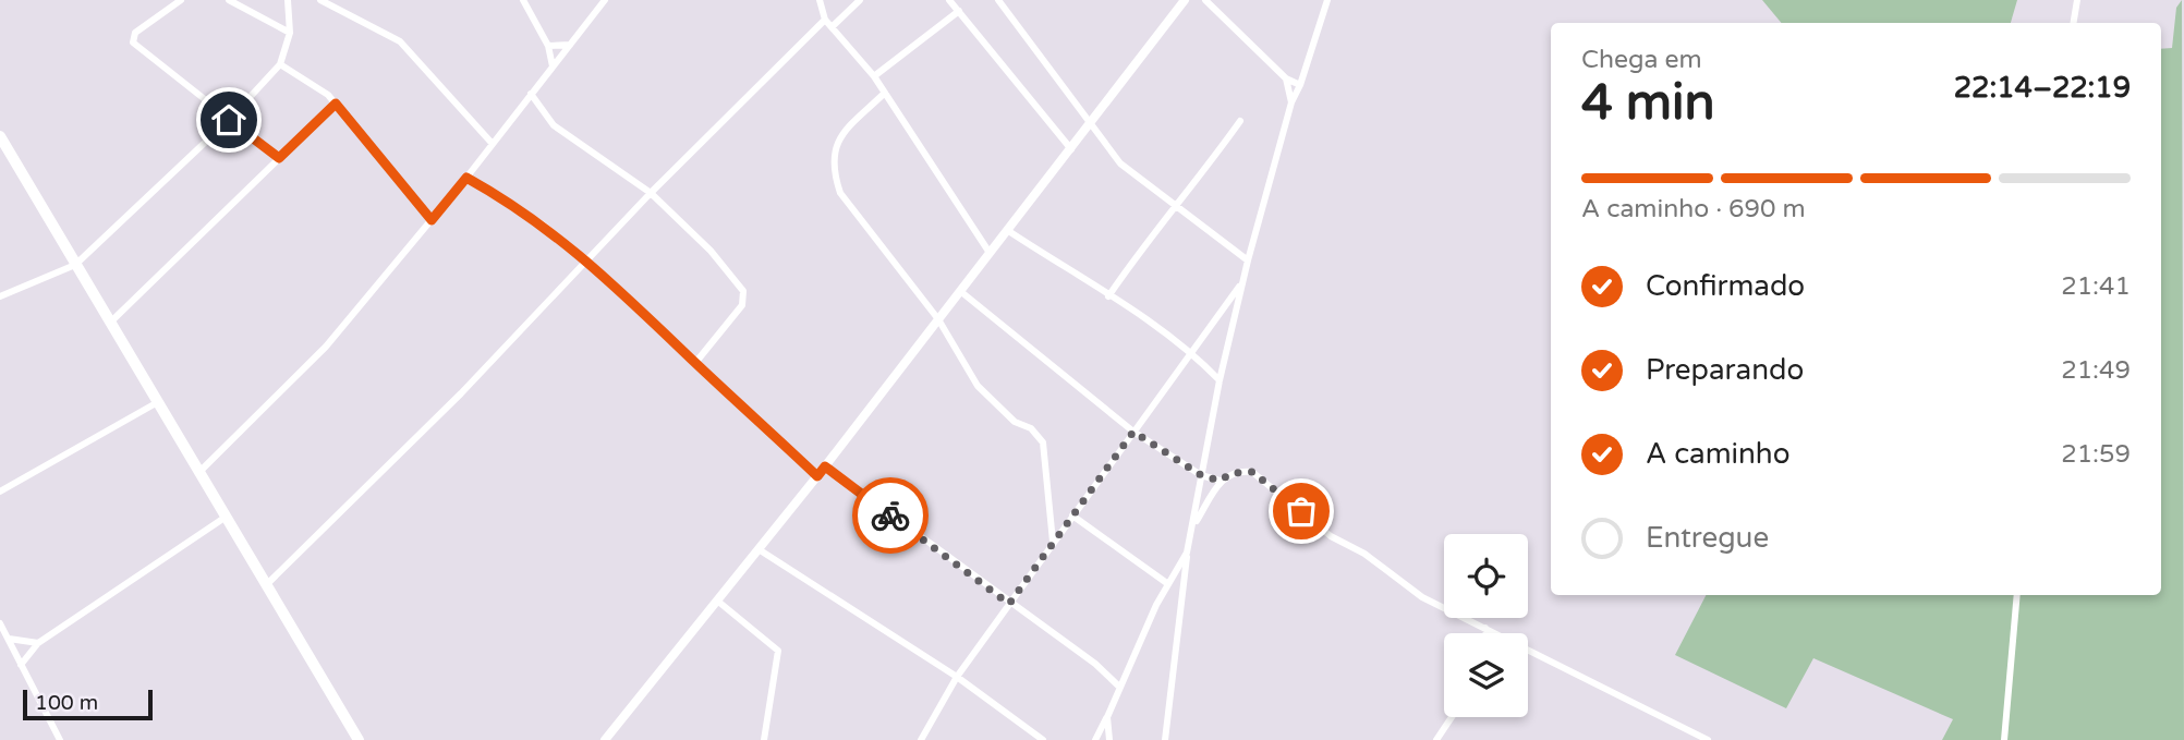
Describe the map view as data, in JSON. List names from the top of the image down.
{
  "scale_bar": "100 m",
  "page": {
    "heading": ["4 min", "Chega em", "22:14–22:19"],
    "bar": "A caminho · 690 m",
    "list": [
      ["Confirmado", "21:41"],
      ["Preparando", "21:49"],
      ["A caminho", "21:59"],
      "Entregue"
    ],
    "scale": "100 m"
  }
}
